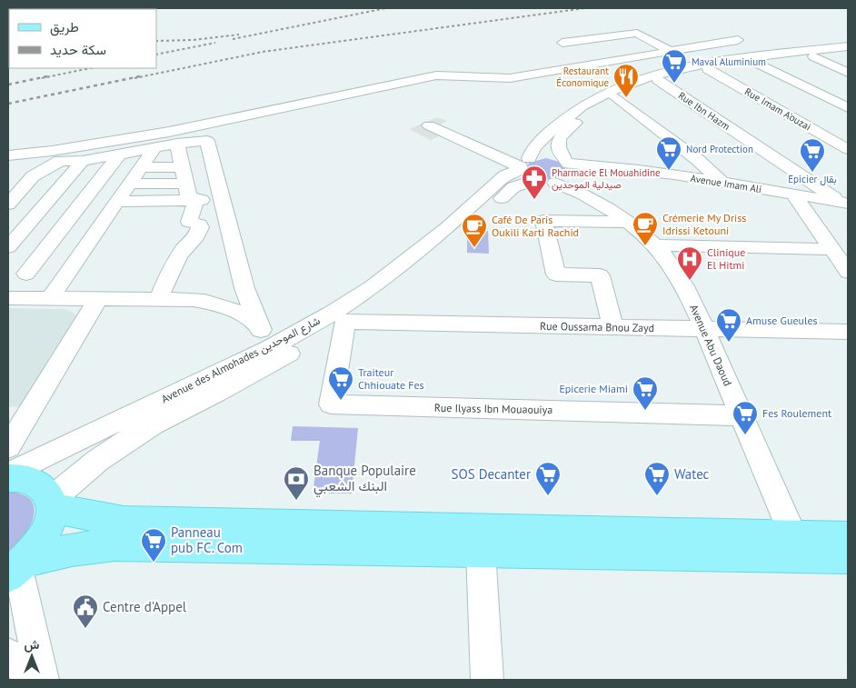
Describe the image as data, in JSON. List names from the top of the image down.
{
  "streets": {
    "street": [
      "Rue Imam A'ouzai",
      "Rue Ibn Hazm",
      "Avenue Imam Ali",
      "Rue Oussama Bnou Zayd",
      "Avenue Abu Daoud",
      "Avenue des Almohades شارع الموحدين",
      "Rue Ilyass Ibn Mouaouiya"
    ]
  },
  "crossings": [
    ["Rue Imam A'ouzai", "Avenue des Almohades شارع الموحدين"],
    ["Rue Ibn Hazm", "Avenue Imam Ali"],
    ["Rue Ibn Hazm", "Avenue des Almohades شارع الموحدين"],
    ["Avenue Imam Ali", "Avenue Abu Daoud"],
    ["Avenue Imam Ali", "Avenue des Almohades شارع الموحدين"],
    ["Rue Oussama Bnou Zayd", "Avenue Abu Daoud"],
    ["Rue Oussama Bnou Zayd", "Avenue des Almohades شارع الموحدين"],
    ["Rue Oussama Bnou Zayd", "Rue Ilyass Ibn Mouaouiya"],
    ["Avenue Abu Daoud", "Avenue des Almohades شارع الموحدين"],
    ["Avenue Abu Daoud", "Rue Ilyass Ibn Mouaouiya"],
    ["Avenue des Almohades شارع الموحدين", "Rue Ilyass Ibn Mouaouiya"]
  ],
  "places": {
    "supermarket": [
      "Maval Aluminium",
      "Nord Protection",
      "Epicier بقال",
      "Amuse Gueules",
      "Traiteur Chhiouate Fes",
      "Epicerie Miami",
      "Fes Roulement",
      "SOS Decanter",
      "Watec",
      "Panneau pub FC. Com"
    ],
    "restaurant": ["Restaurant Économique"],
    "pharmacy": ["Pharmacie El Mouahidine صيدلية الموحدين"],
    "cafe": ["Crémerie My Driss Idrissi Ketouni", "Café De Paris Oukili Karti Rachid"],
    "hospital": ["Clinique El Hitmi"],
    "bank": ["Banque Populaire البنك الشعبي"],
    "public building": ["Centre d'Appel"]
  },
  "legend": ["طريق", "سكة حديد"],
  "north": "top"
}
